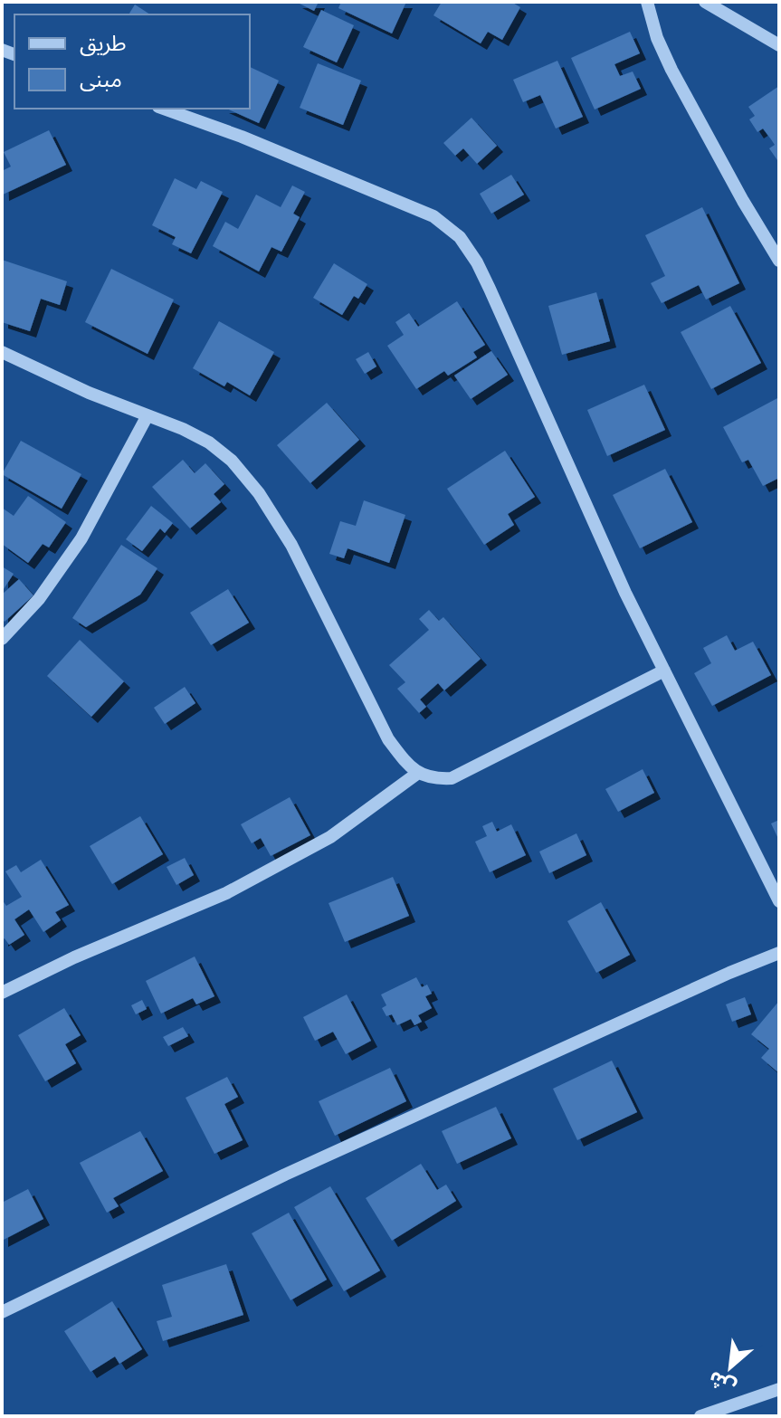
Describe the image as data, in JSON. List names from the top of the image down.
{
  "legend": ["طريق", "مبنى"],
  "north": "bottom left"
}
